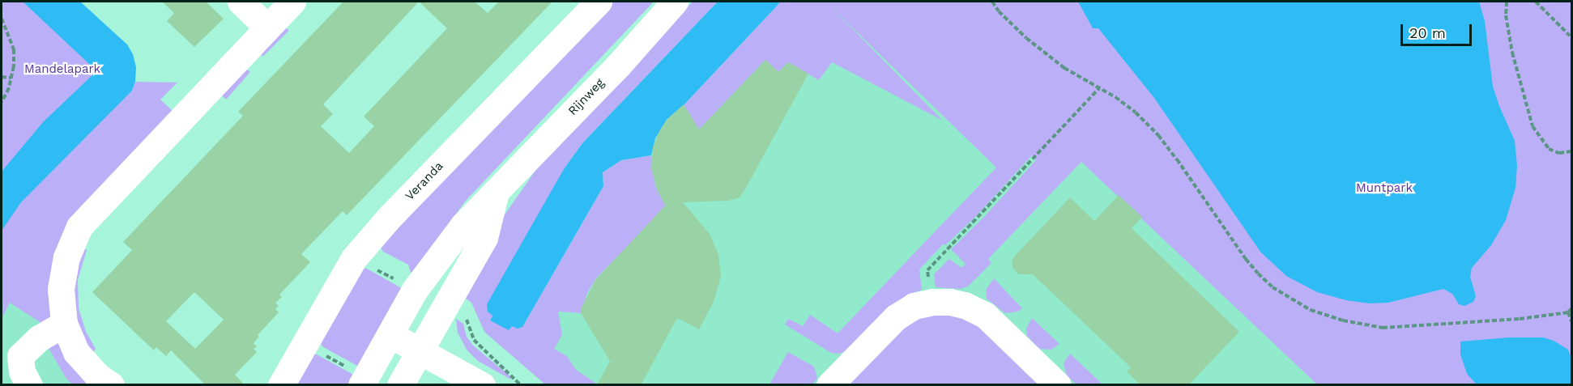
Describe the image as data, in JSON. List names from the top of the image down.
{
  "streets": {
    "street": ["Rijnweg", "Veranda"]
  },
  "parks": ["Mandelapark", "Muntpark"],
  "scale_bar": "20 m"
}
